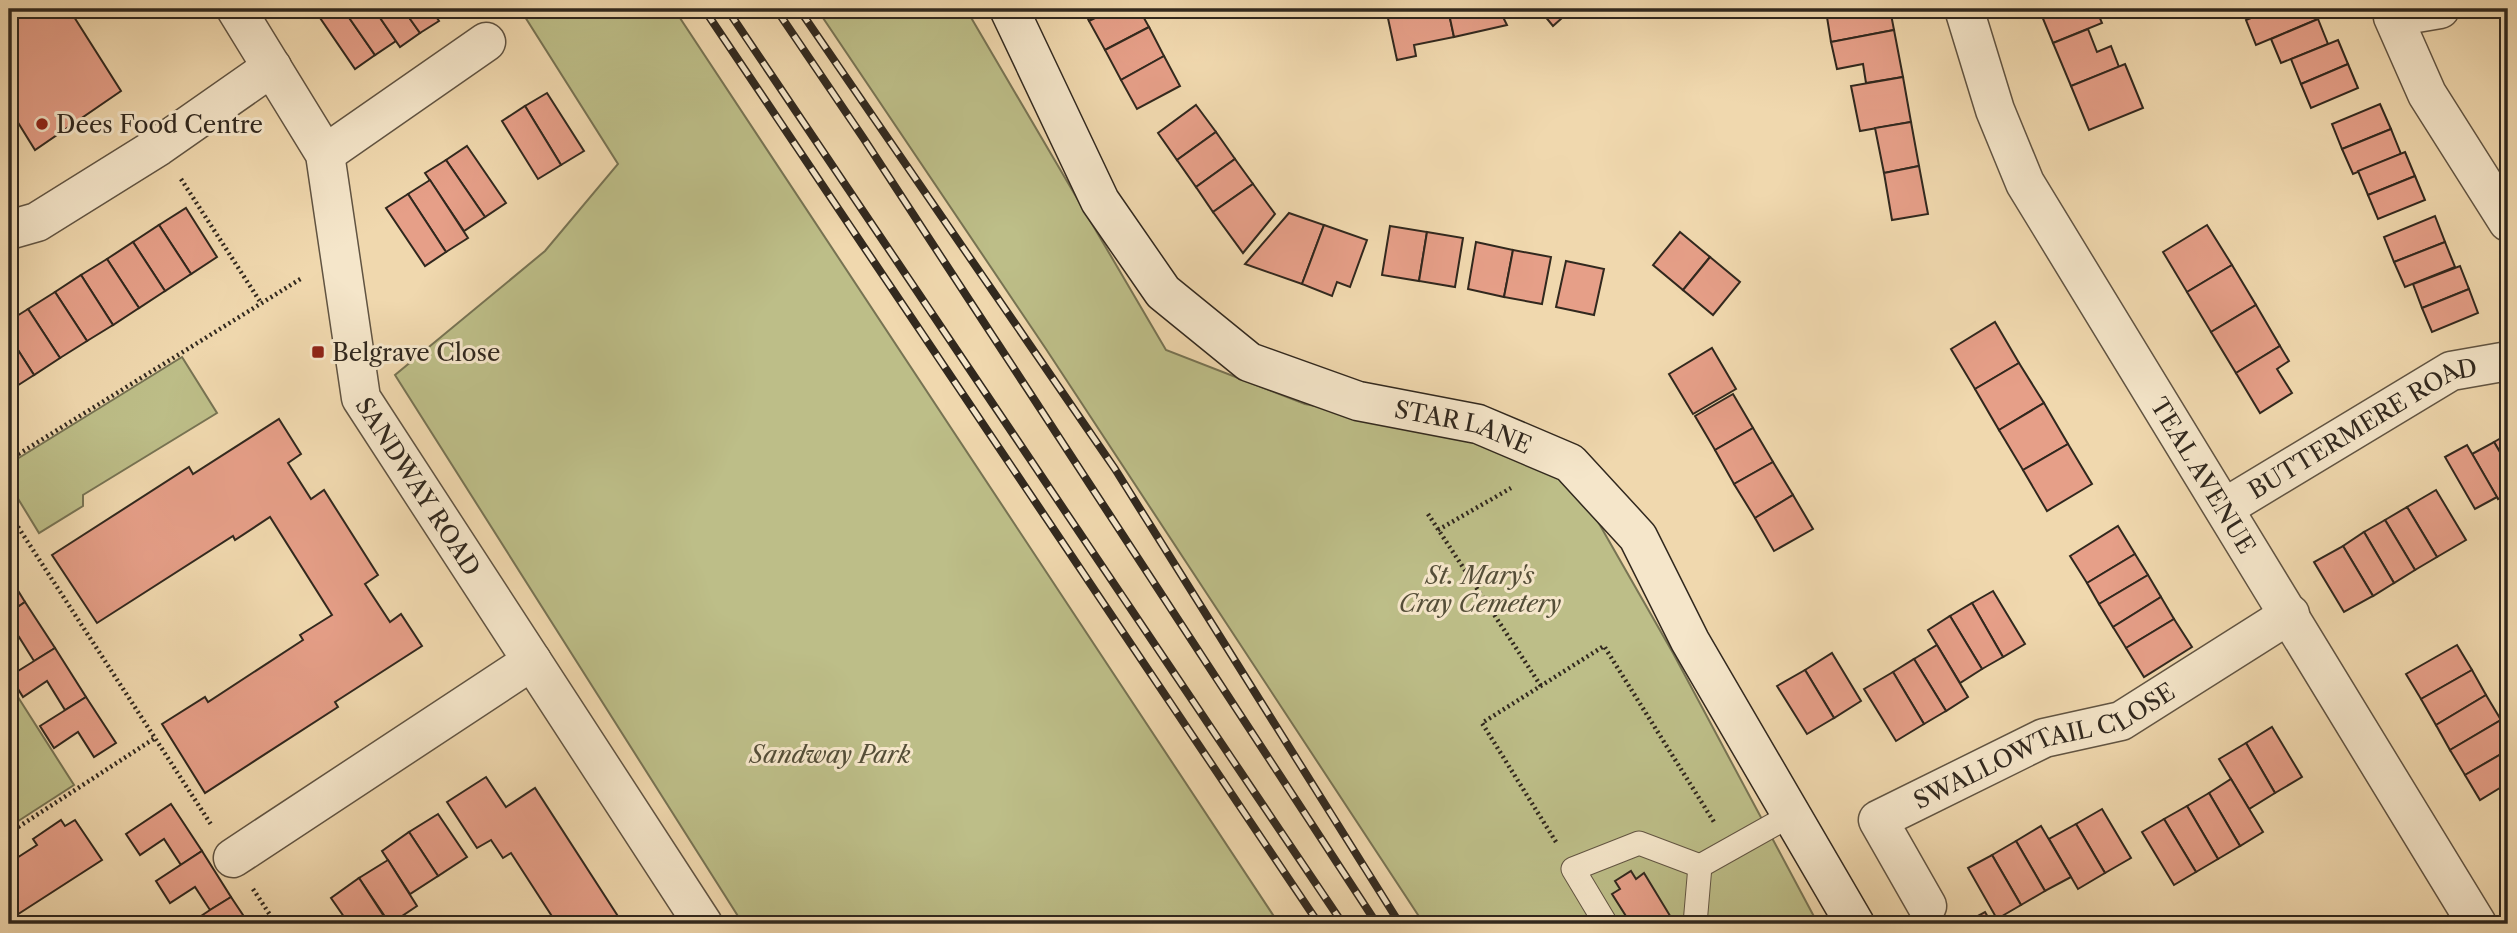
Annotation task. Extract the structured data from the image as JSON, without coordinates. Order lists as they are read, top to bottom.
{
  "streets": {
    "street": [
      "STAR LANE",
      "BUTTERMERE ROAD",
      "TEAL AVENUE",
      "SANDWAY ROAD",
      "SWALLOWTAIL CLOSE"
    ]
  },
  "crossings": [
    ["BUTTERMERE ROAD", "TEAL AVENUE"],
    ["TEAL AVENUE", "SWALLOWTAIL CLOSE"]
  ],
  "parks": ["St. Mary's Cray Cemetery", "Sandway Park"],
  "places": {
    "other": ["Dees Food Centre"],
    "transit": ["Belgrave Close"]
  }
}
